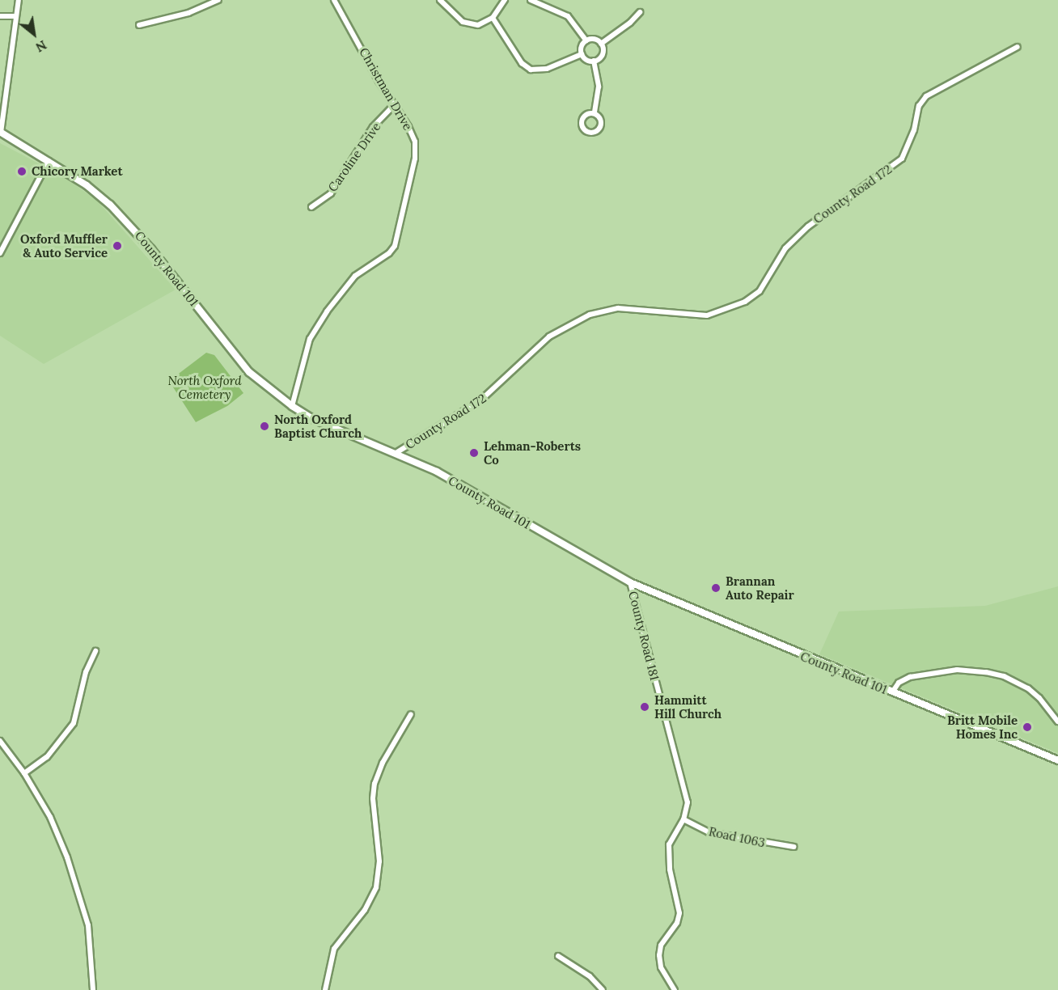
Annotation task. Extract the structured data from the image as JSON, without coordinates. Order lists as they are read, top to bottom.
{
  "streets": {
    "street": [
      "Christman Drive",
      "Caroline Drive",
      "County Road 172",
      "County Road 101",
      "County Road 181",
      "Road 1063"
    ]
  },
  "crossings": [
    ["Christman Drive", "Caroline Drive"],
    ["Christman Drive", "County Road 101"],
    ["County Road 172", "County Road 101"],
    ["County Road 101", "County Road 181"],
    ["County Road 181", "Road 1063"]
  ],
  "parks": ["North Oxford Cemetery"],
  "places": [
    "Chicory Market",
    "Oxford Muffler & Auto Service",
    "North Oxford Baptist Church",
    "Lehman-Roberts Co",
    "Brannan Auto Repair",
    "Hammitt Hill Church",
    "Britt Mobile Homes Inc"
  ],
  "north": "bottom right"
}
